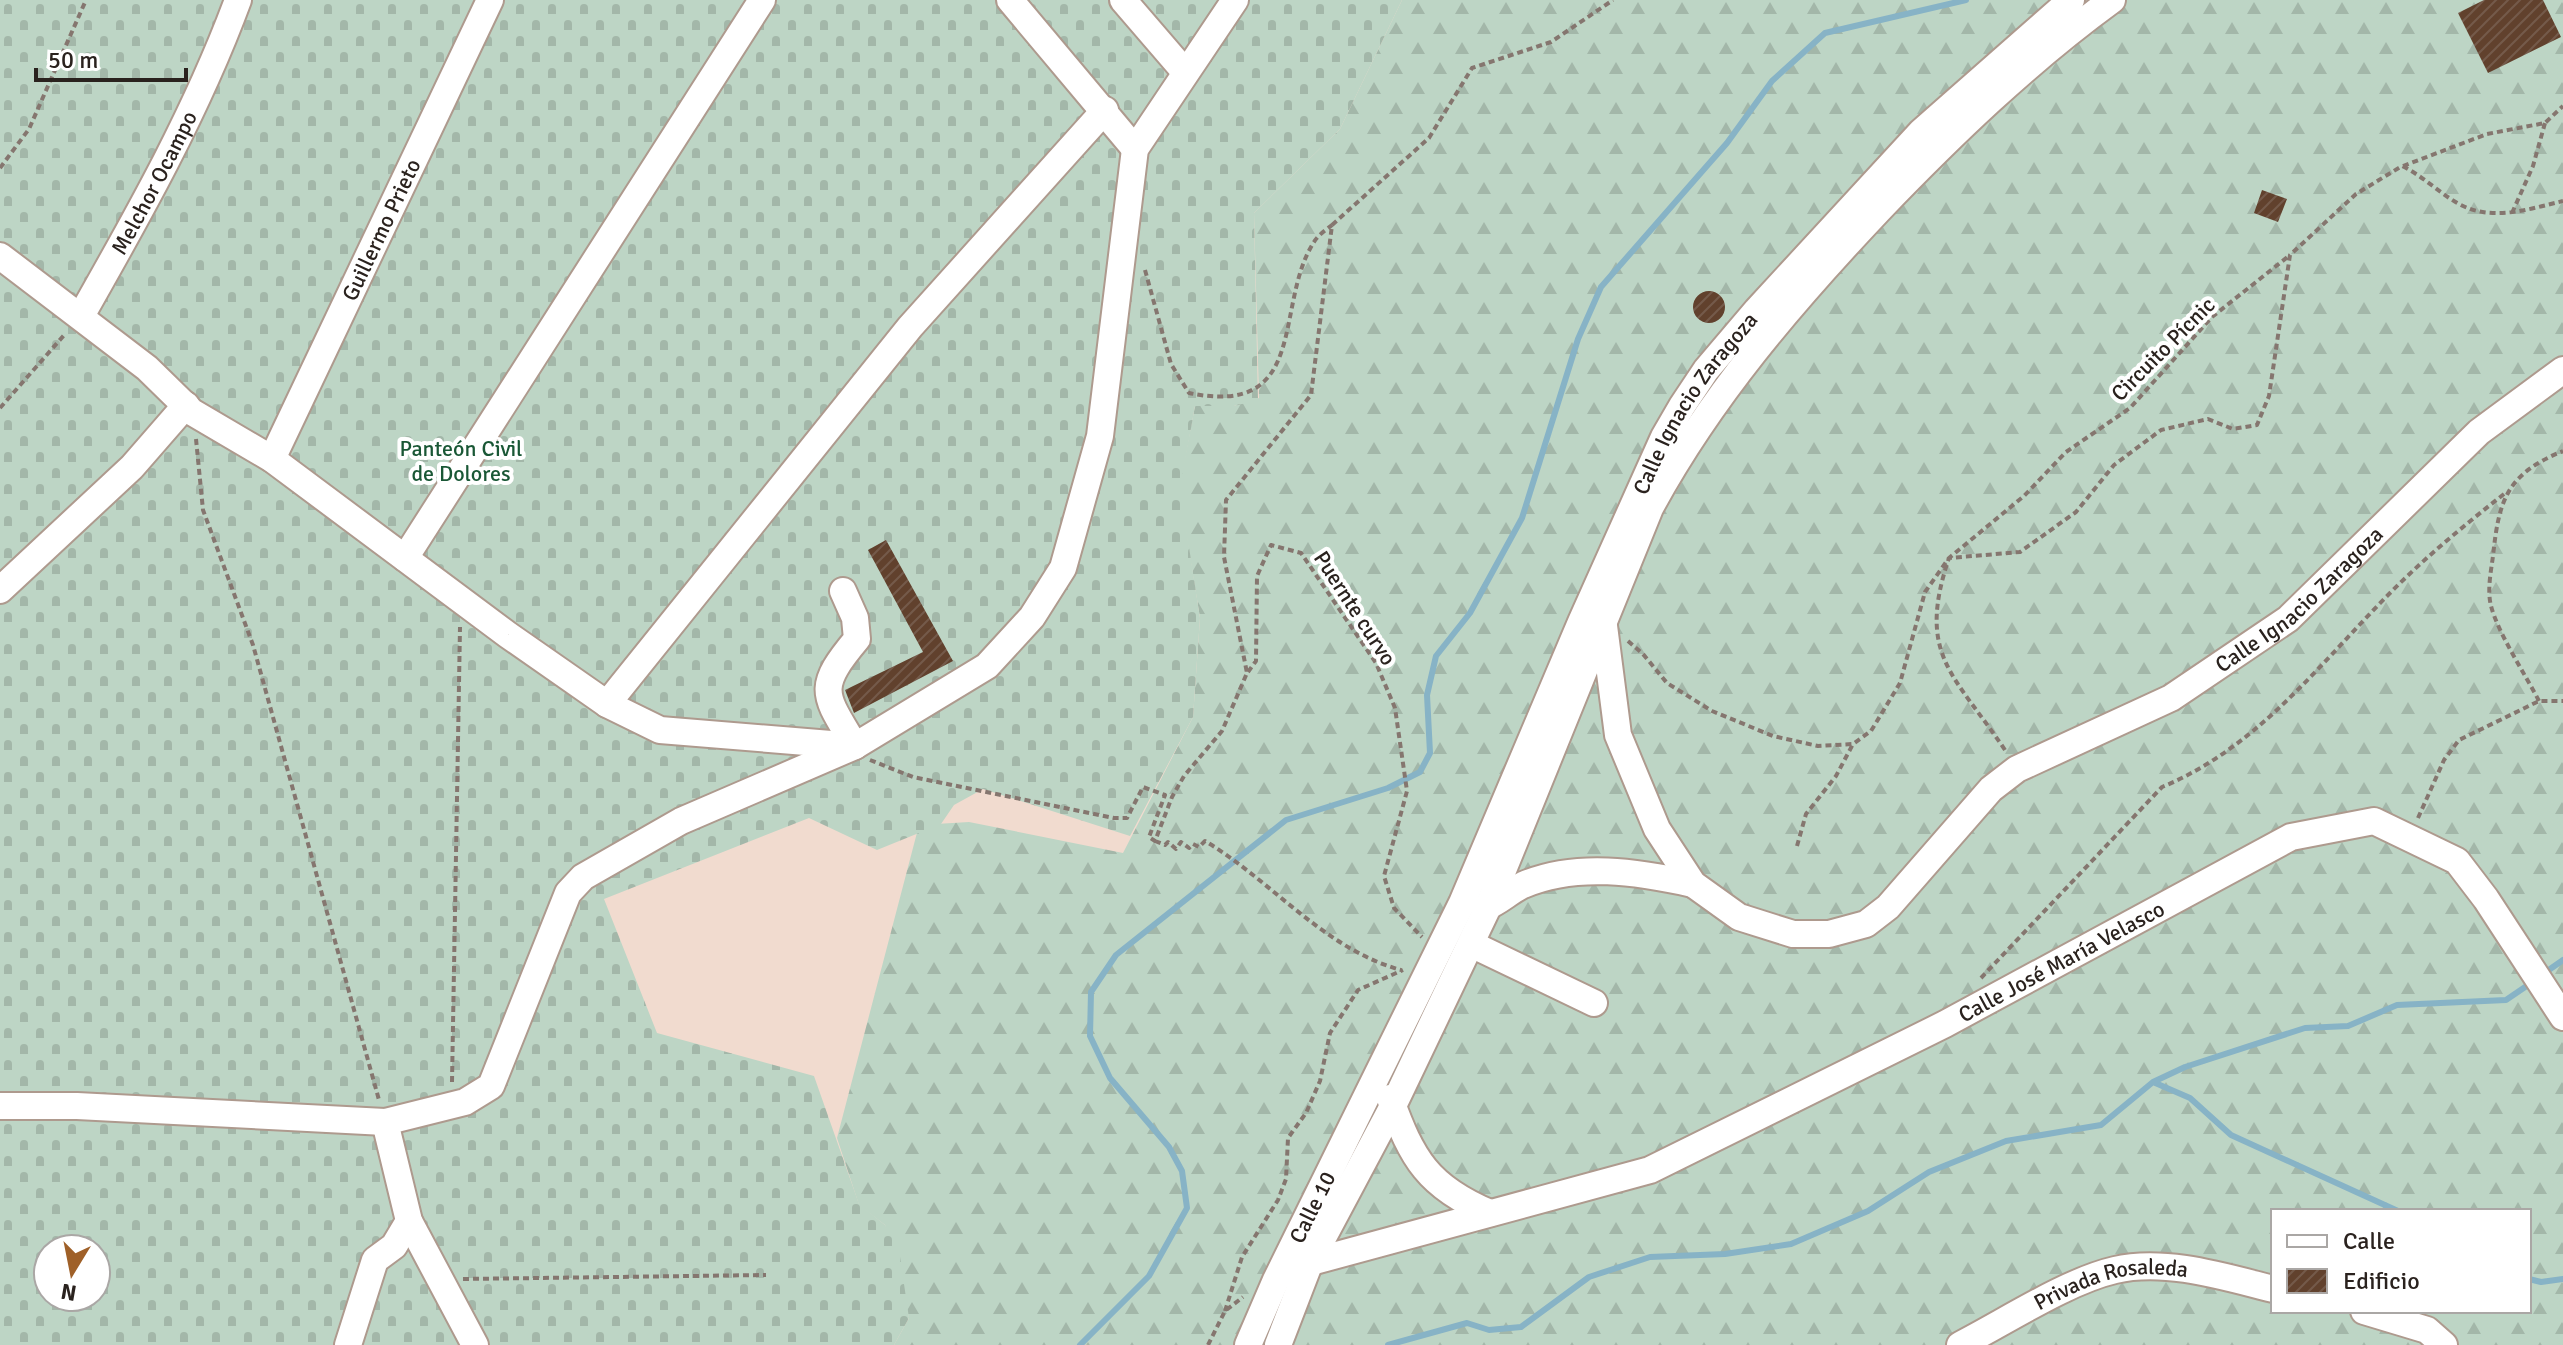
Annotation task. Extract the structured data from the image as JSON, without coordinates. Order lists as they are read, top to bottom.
{
  "streets": {
    "street": [
      "Melchor Ocampo",
      "Guillermo Prieto",
      "Calle Ignacio Zaragoza",
      "Calle José María Velasco",
      "Calle 10",
      "Privada Rosaleda"
    ],
    "path": ["Circuito Pícnic", "Puernte curvo"]
  },
  "crossings": [
    ["Calle Ignacio Zaragoza", "Puernte curvo"],
    ["Calle Ignacio Zaragoza", "Calle 10"],
    ["Calle José María Velasco", "Calle 10"]
  ],
  "parks": ["Panteón Civil de Dolores"],
  "legend": ["Calle", "Edificio"],
  "scale_bar": "50 m",
  "north": "bottom"
}
